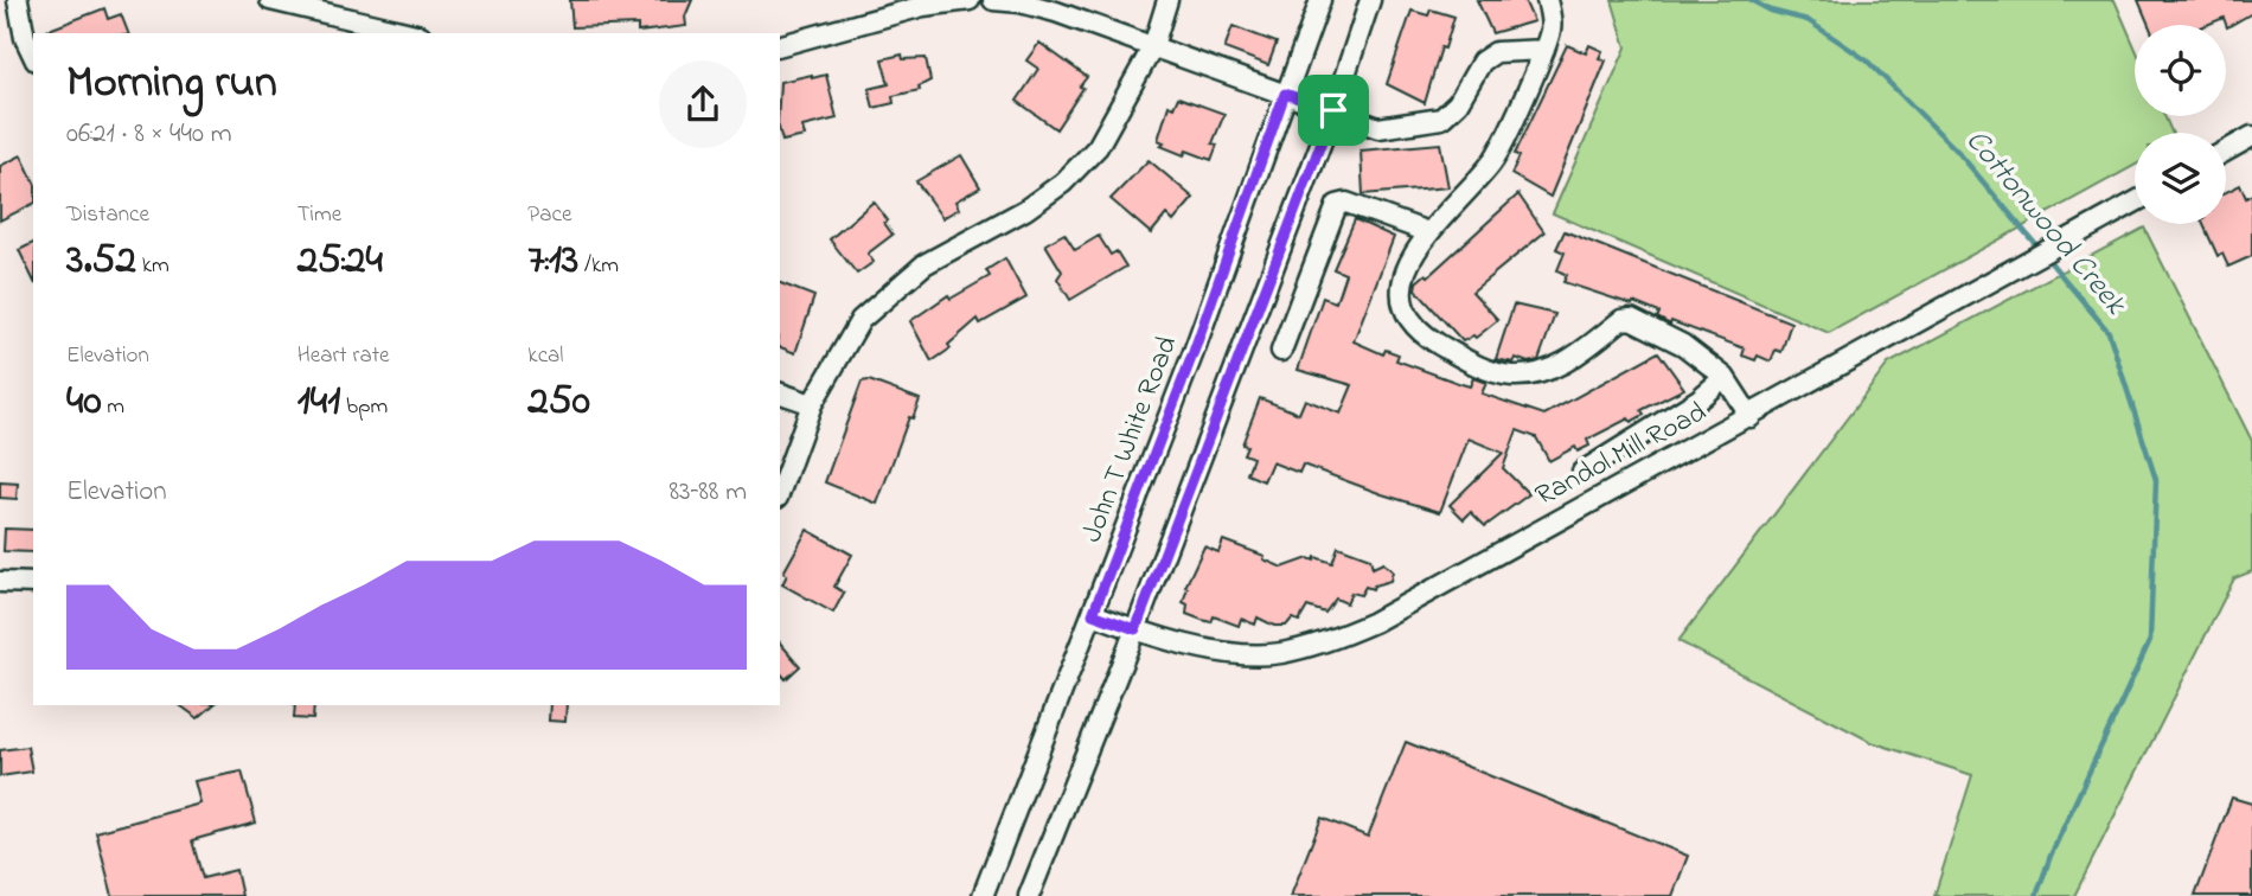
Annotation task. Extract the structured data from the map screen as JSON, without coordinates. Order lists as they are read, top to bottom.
{
  "streets": {
    "street": ["John T White Road", "Randol Mill Road"]
  },
  "crossings": [
    ["John T White Road", "Randol Mill Road"]
  ],
  "water": ["Cottonwood Creek"],
  "page": {
    "heading": ["Morning run", "06:21 · 8 × 440 m"],
    "stats": [
      ["Distance", "3.52 km"],
      ["Time", "25:24"],
      ["Pace", "7:13 /km"],
      ["Elevation", "40 m"],
      ["Heart rate", "141 bpm"],
      ["kcal", "250"]
    ],
    "chart": ["Elevation", "83–88 m"]
  }
}
